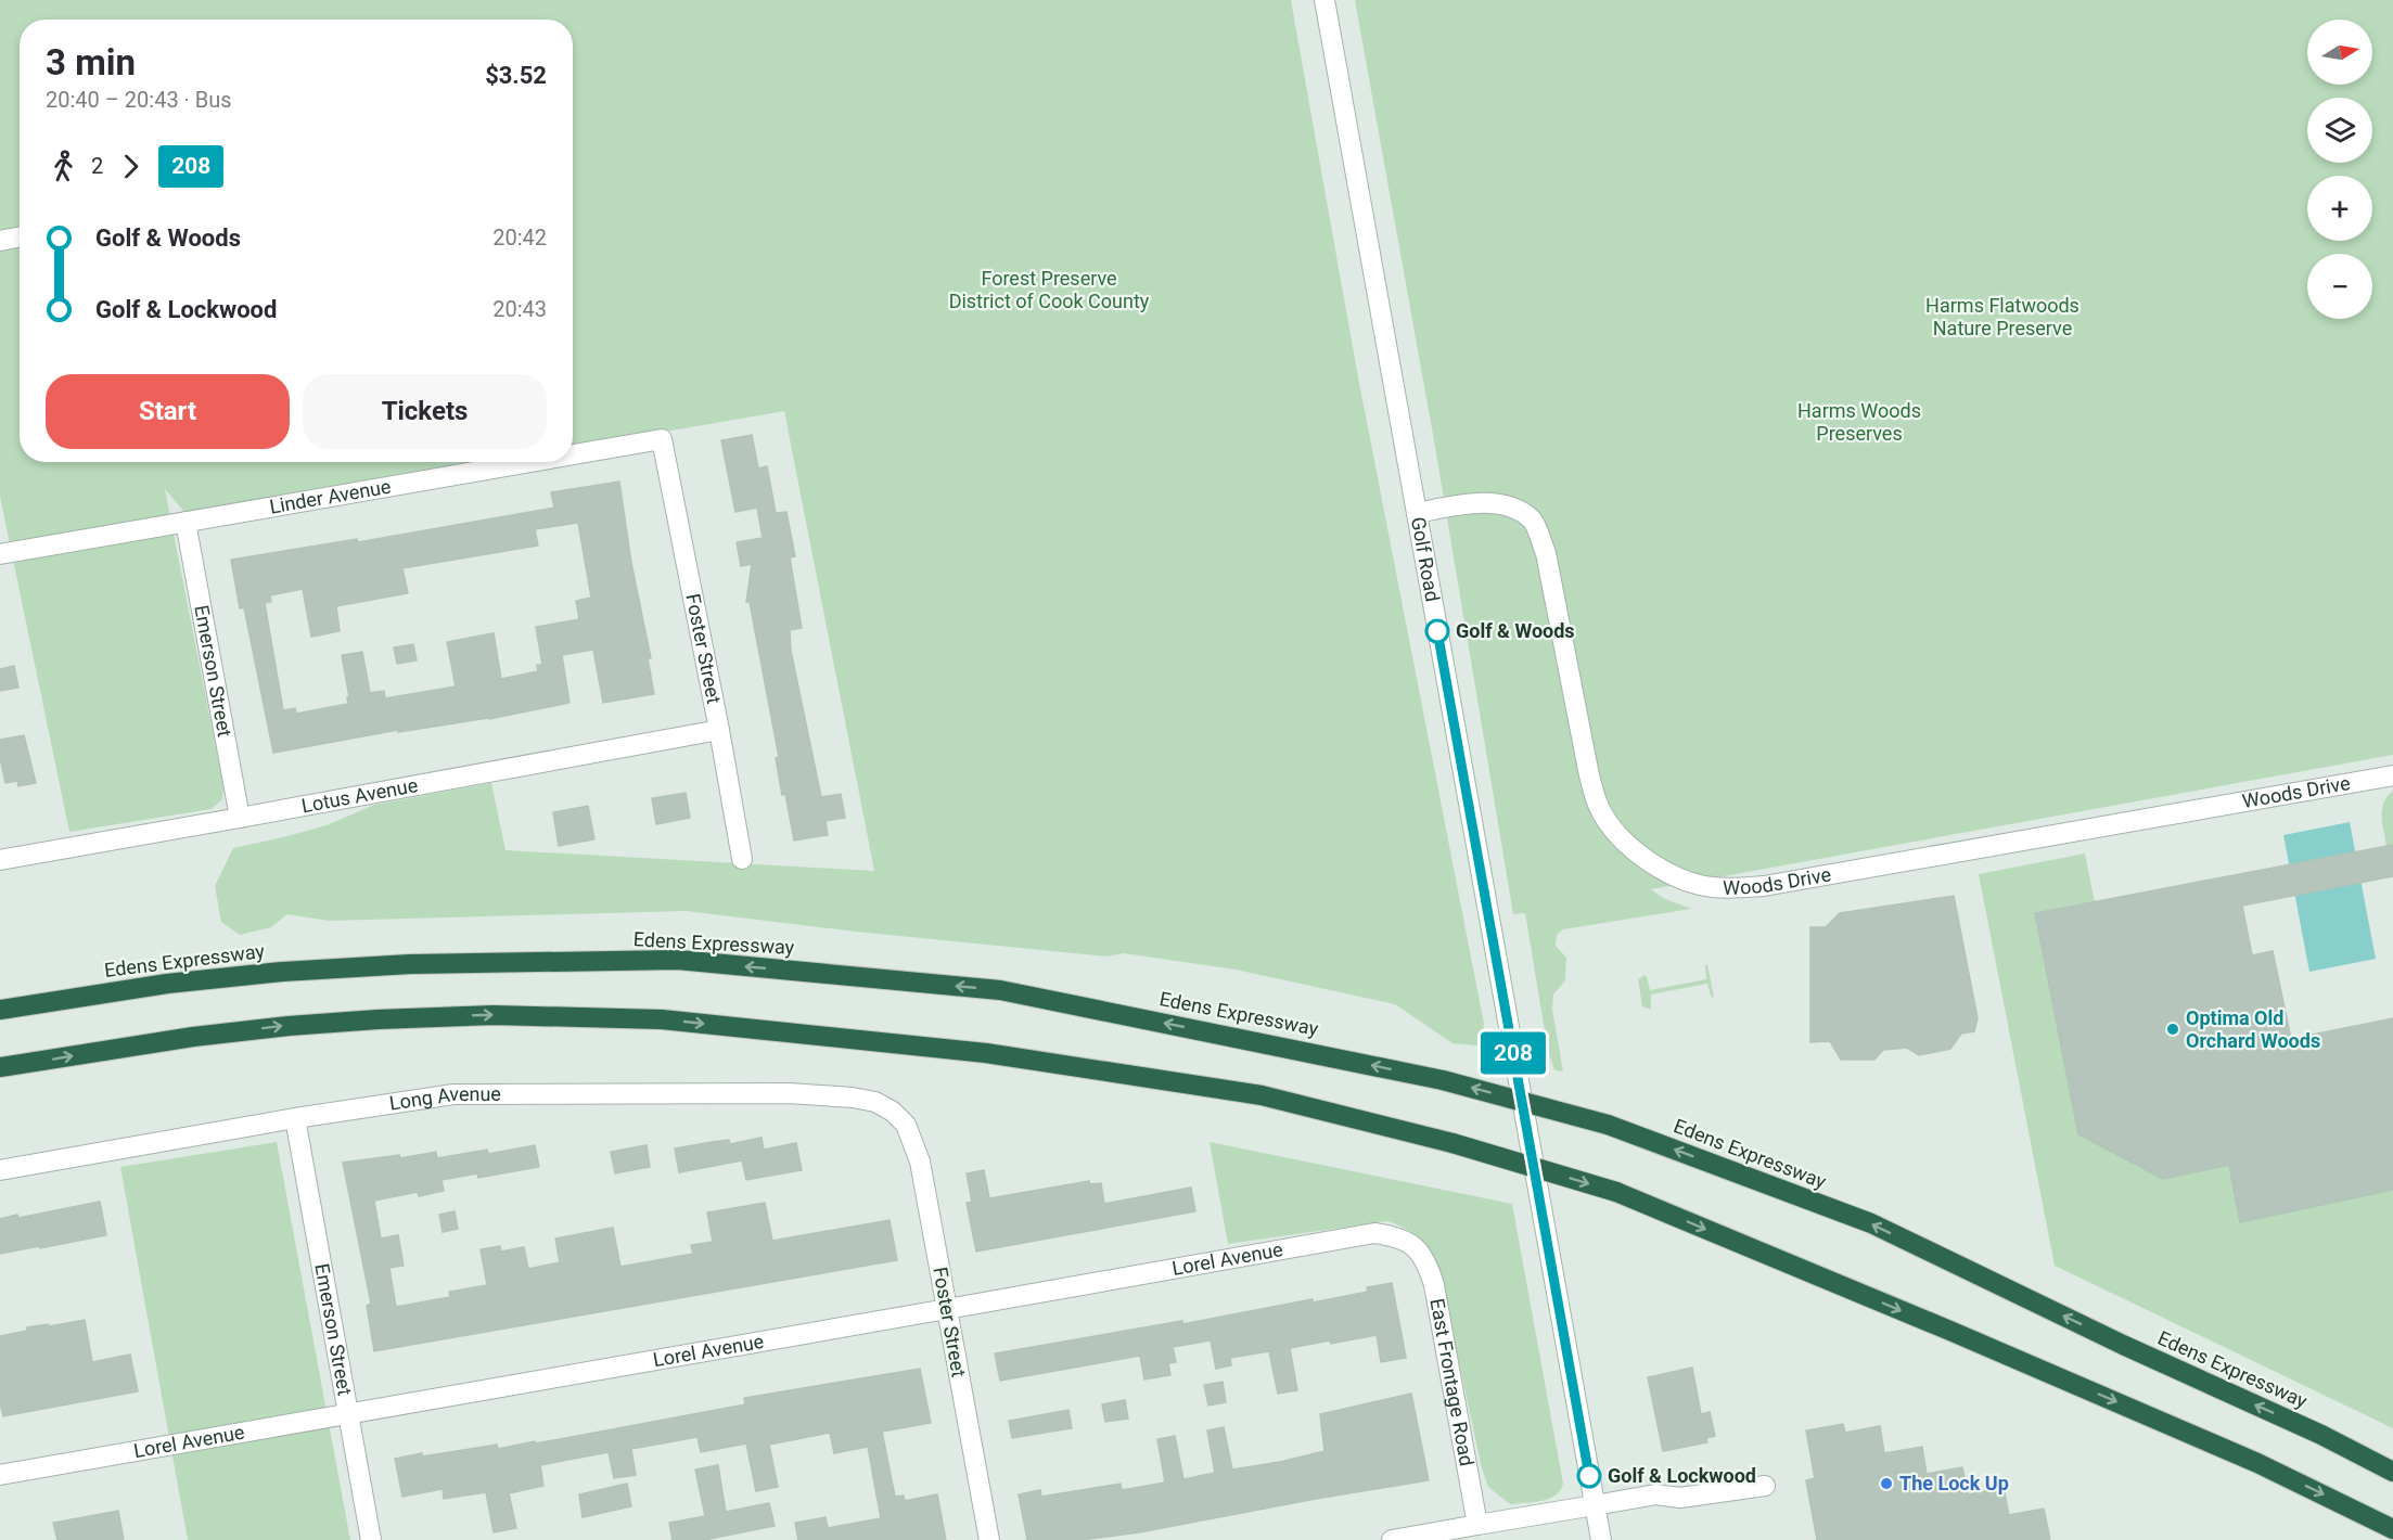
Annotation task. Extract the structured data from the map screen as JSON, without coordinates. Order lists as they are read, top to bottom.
{
  "streets": {
    "highway": ["Edens Expressway"],
    "street": [
      "Linder Avenue",
      "Golf Road",
      "Foster Street",
      "Emerson Street",
      "Woods Drive",
      "Lotus Avenue",
      "Long Avenue",
      "Lorel Avenue",
      "East Frontage Road"
    ]
  },
  "crossings": [
    ["Linder Avenue", "Foster Street"],
    ["Linder Avenue", "Emerson Street"],
    ["Golf Road", "Woods Drive"],
    ["Foster Street", "Lotus Avenue"],
    ["Foster Street", "Long Avenue"],
    ["Foster Street", "Lorel Avenue"],
    ["Emerson Street", "Lotus Avenue"],
    ["Emerson Street", "Long Avenue"],
    ["Emerson Street", "Lorel Avenue"],
    ["Lorel Avenue", "East Frontage Road"]
  ],
  "parks": ["Forest Preserve District of Cook County", "Harms Flatwoods Nature Preserve", "Harms Woods Preserves"],
  "places": [
    "Golf & Woods",
    "Optima Old Orchard Woods",
    "Golf & Lockwood",
    "The Lock Up"
  ],
  "lines": ["bus line 208"],
  "north": "right",
  "page": {
    "on_map": "208",
    "map_buttons": ["+", "−"],
    "heading": ["3 min", "20:40 – 20:43 · Bus", "$3.52"],
    "legs": ["2", "208"],
    "list": [
      {
        "name": "Golf & Woods",
        "value": "20:42"
      },
      {
        "name": "Golf & Lockwood",
        "value": "20:43"
      }
    ],
    "buttons": ["Start", "Tickets"]
  }
}
